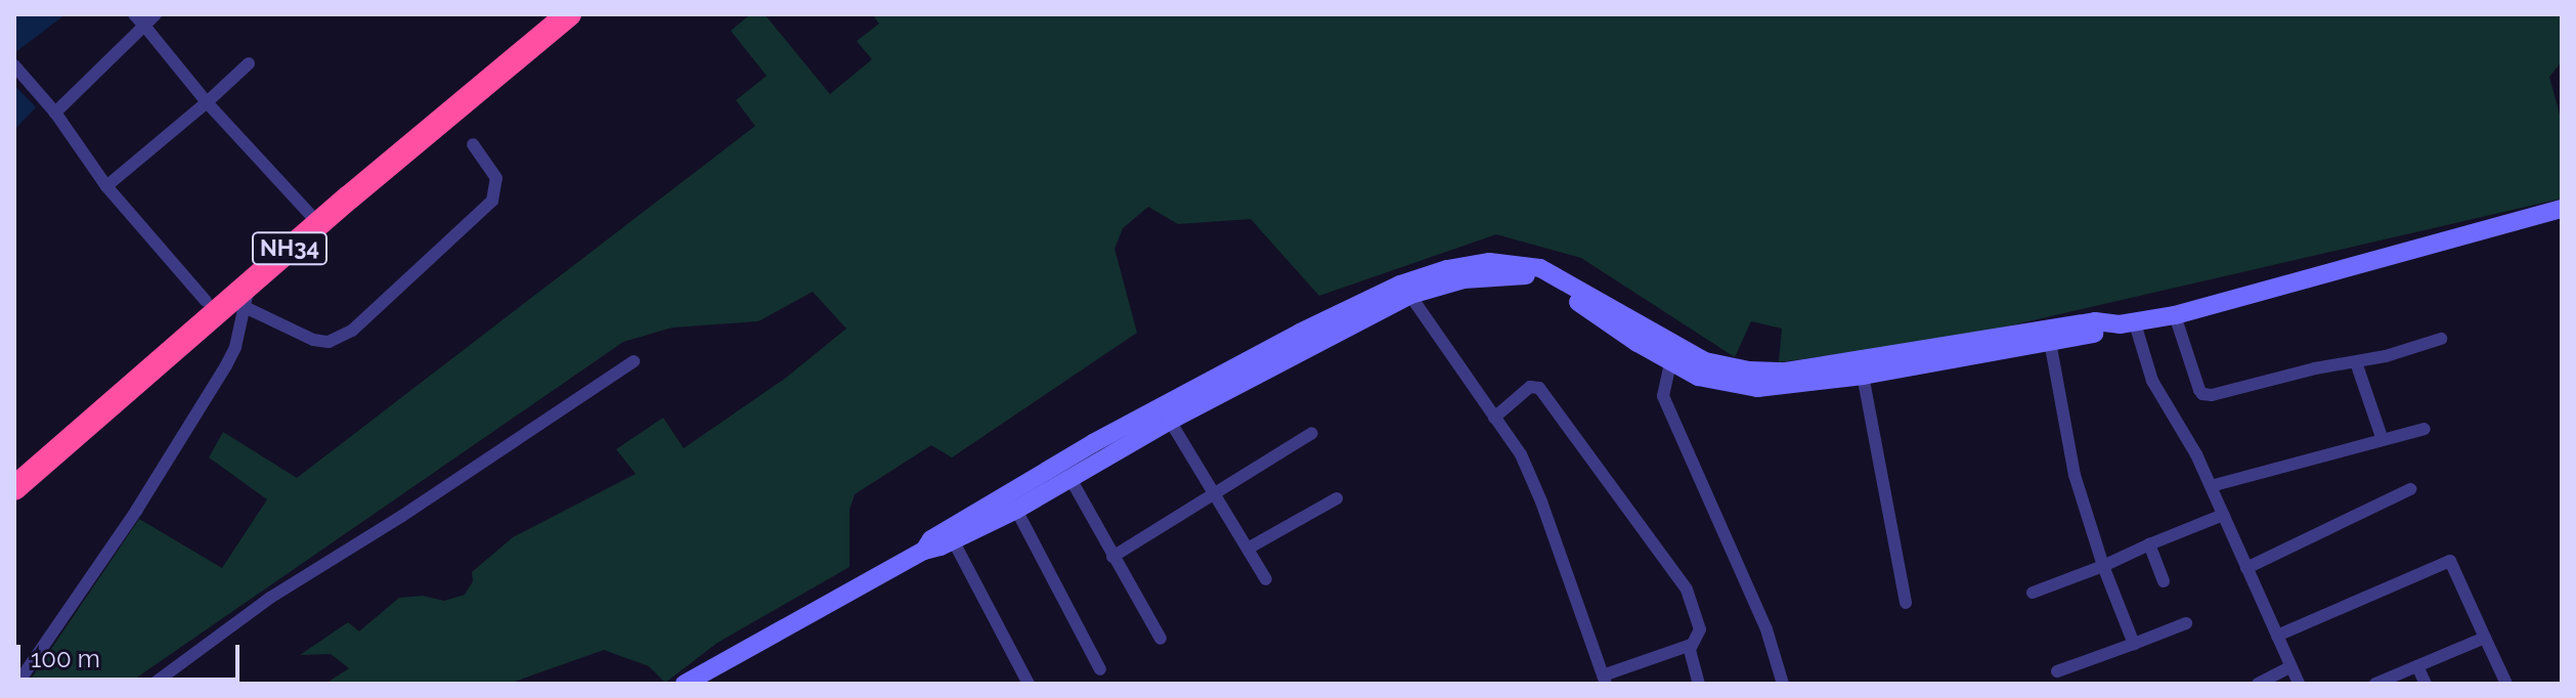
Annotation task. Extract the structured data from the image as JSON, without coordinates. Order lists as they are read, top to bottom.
{
  "streets": {
    "highway": ["NH34"]
  },
  "scale_bar": "100 m"
}
